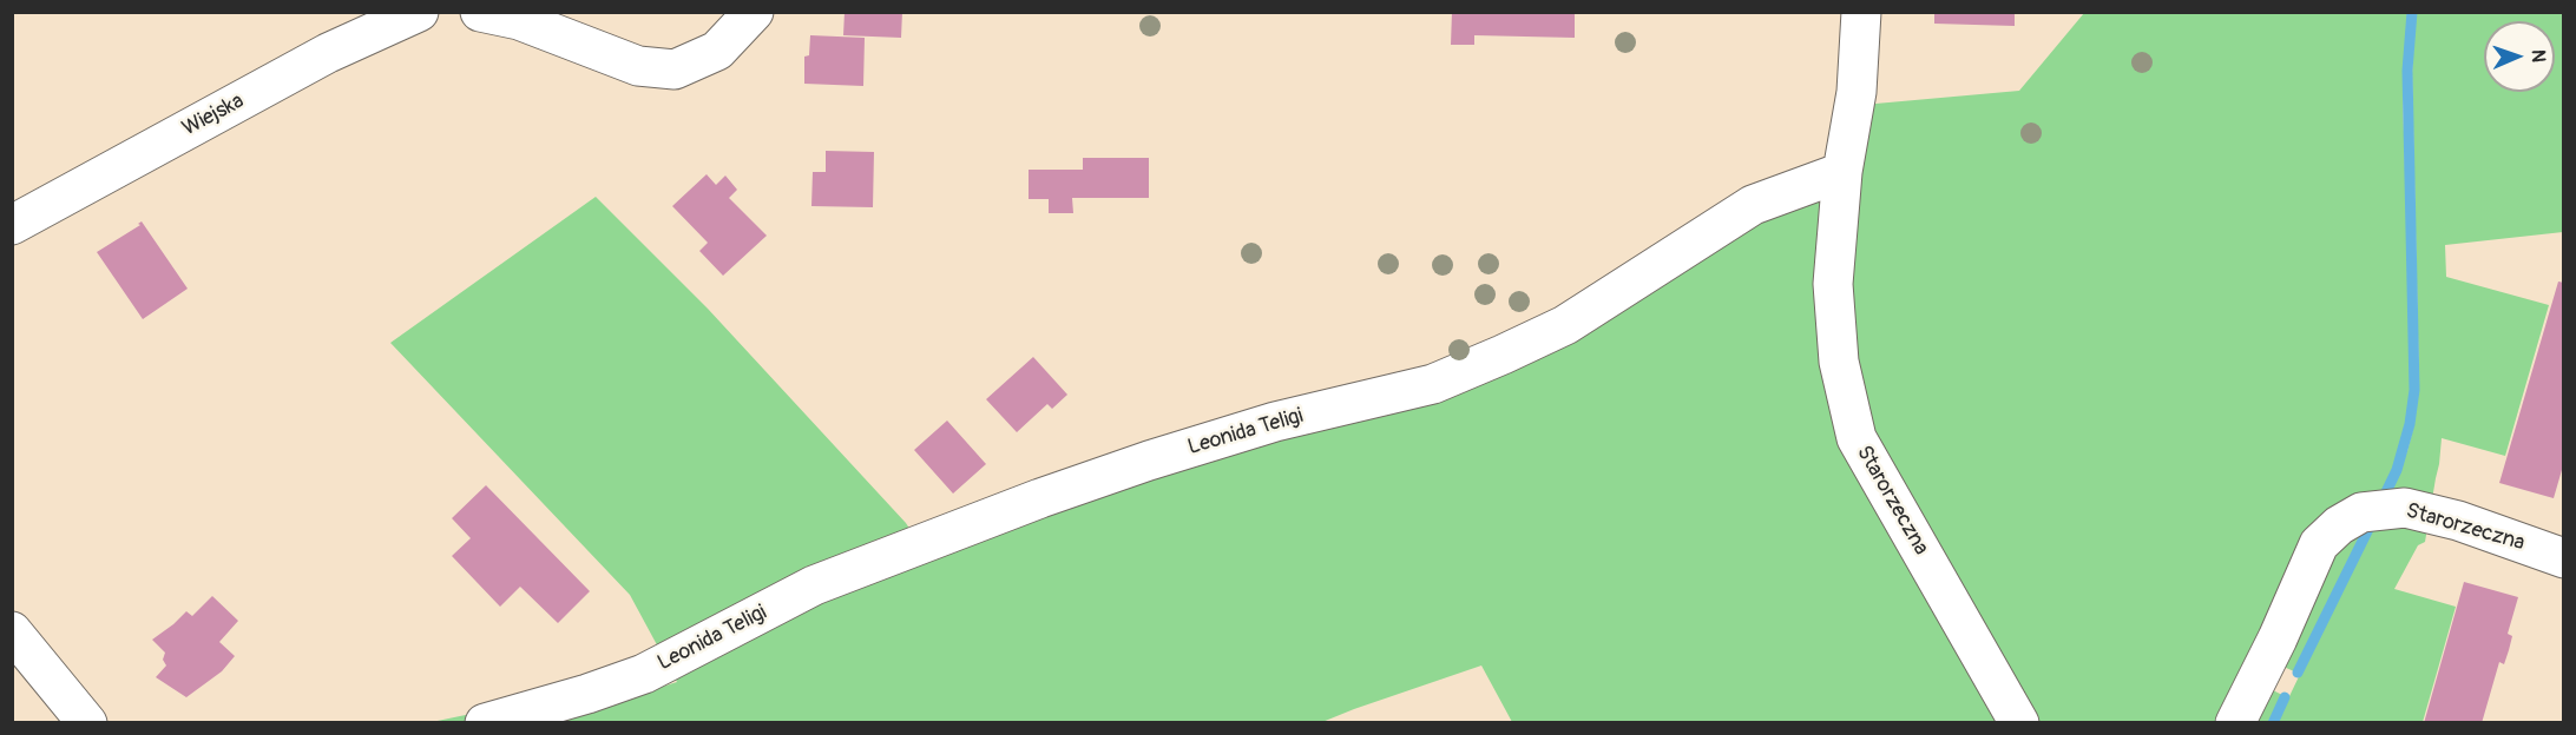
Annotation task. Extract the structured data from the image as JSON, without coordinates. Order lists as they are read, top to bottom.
{
  "streets": {
    "street": ["Wiejska", "Leonida Teligi", "Starorzeczna"]
  },
  "crossings": [
    ["Leonida Teligi", "Starorzeczna"]
  ],
  "north": "right"
}
